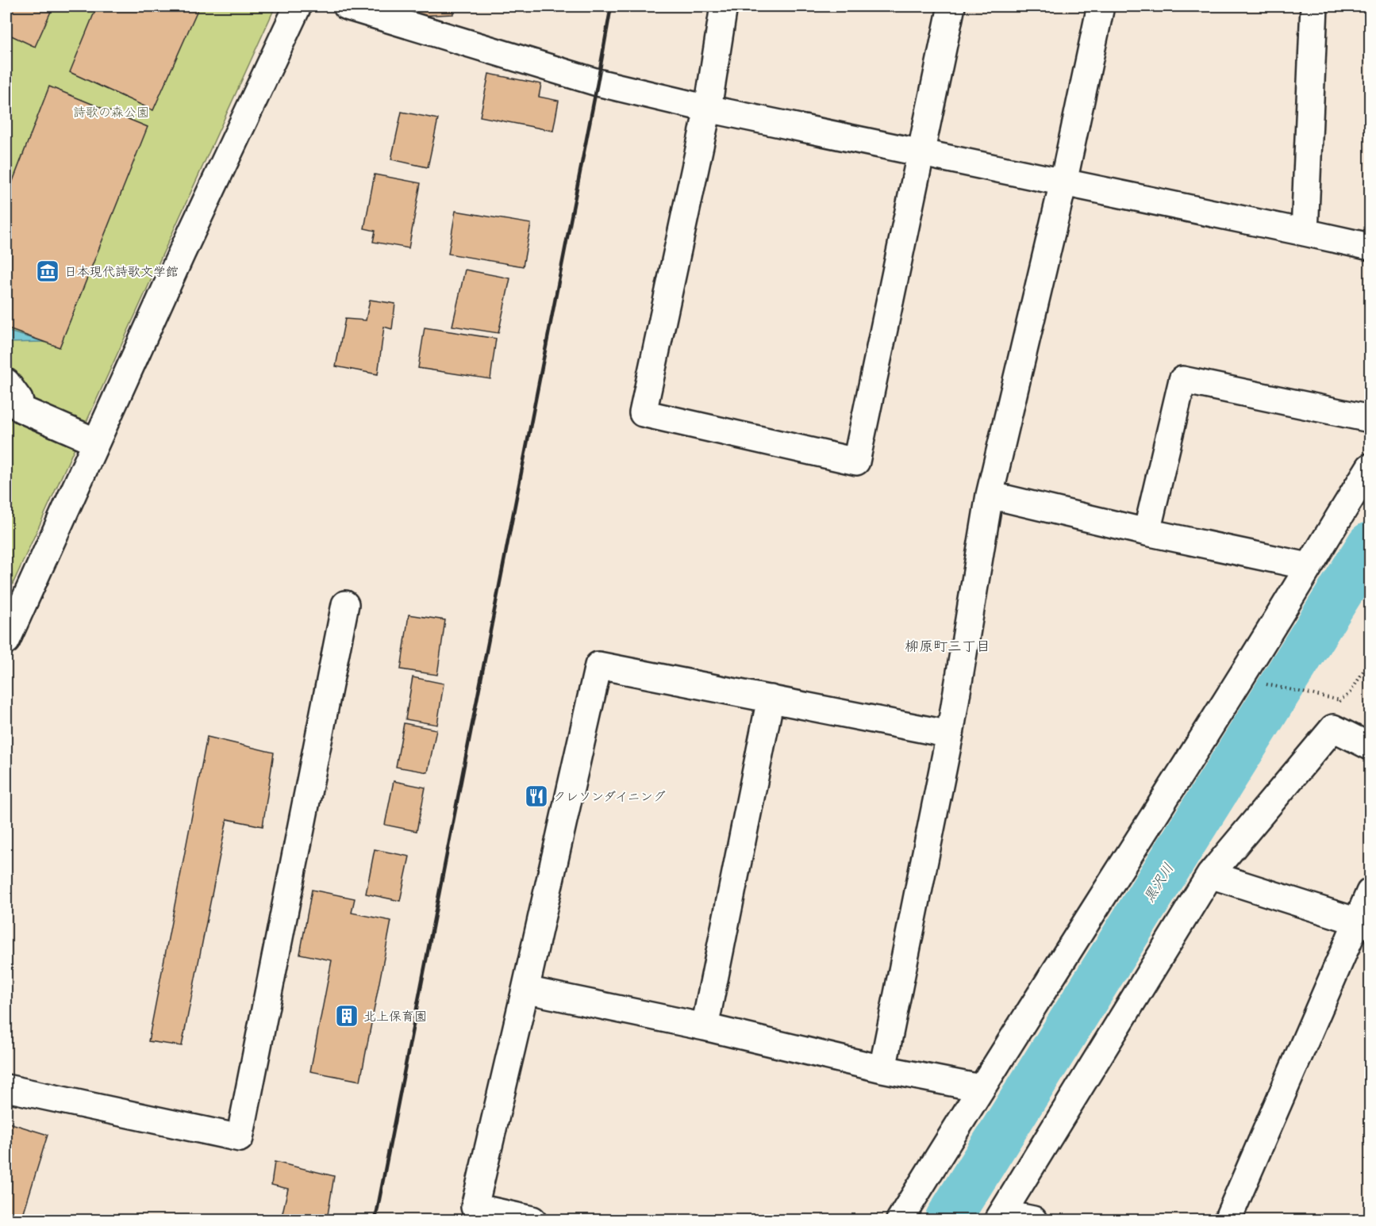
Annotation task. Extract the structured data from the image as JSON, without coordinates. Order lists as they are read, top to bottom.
{
  "districts": ["柳原町三丁目"],
  "water": ["黒沢川"],
  "parks": ["詩歌の森公園"],
  "places": {
    "museum": ["日本現代詩歌文学館"],
    "restaurant": ["クレソンダイニング"],
    "building": ["北上保育園"]
  }
}
